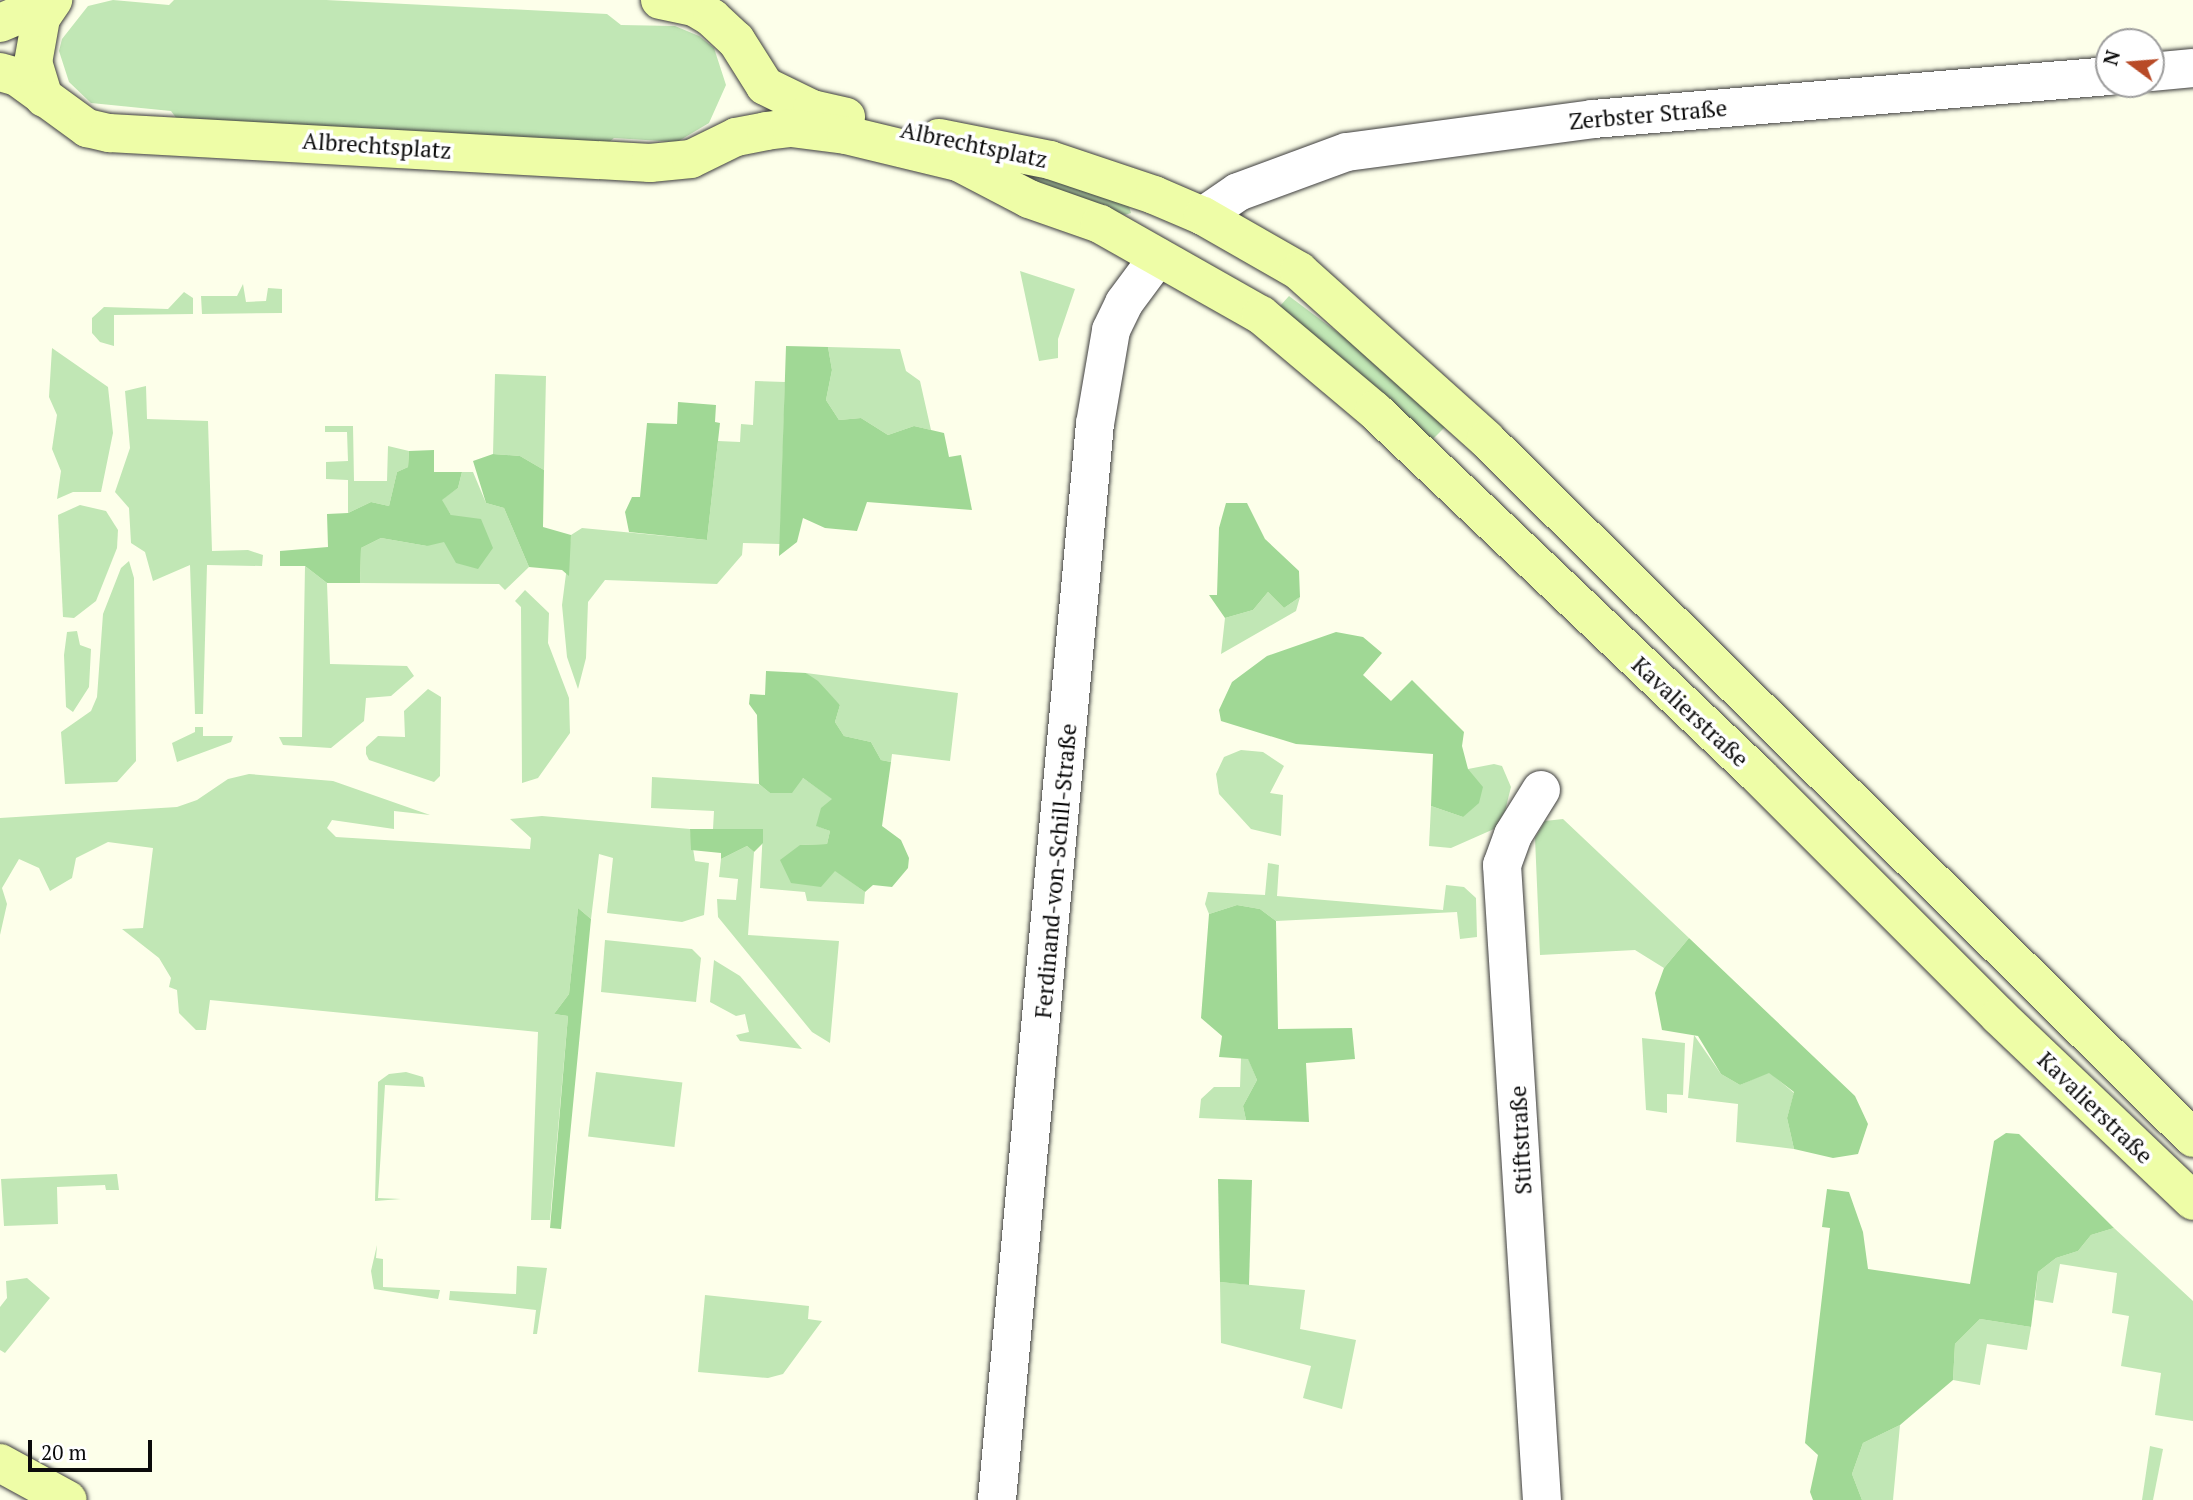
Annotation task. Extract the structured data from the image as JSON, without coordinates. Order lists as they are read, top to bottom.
{
  "streets": {
    "main road": ["Albrechtsplatz", "Kavalierstraße"],
    "street": ["Zerbster Straße", "Ferdinand-von-Schill-Straße", "Stiftstraße"]
  },
  "crossings": [
    ["Zerbster Straße", "Albrechtsplatz"],
    ["Zerbster Straße", "Kavalierstraße"],
    ["Albrechtsplatz", "Kavalierstraße"],
    ["Albrechtsplatz", "Ferdinand-von-Schill-Straße"],
    ["Kavalierstraße", "Ferdinand-von-Schill-Straße"]
  ],
  "scale_bar": "20 m",
  "north": "left"
}
